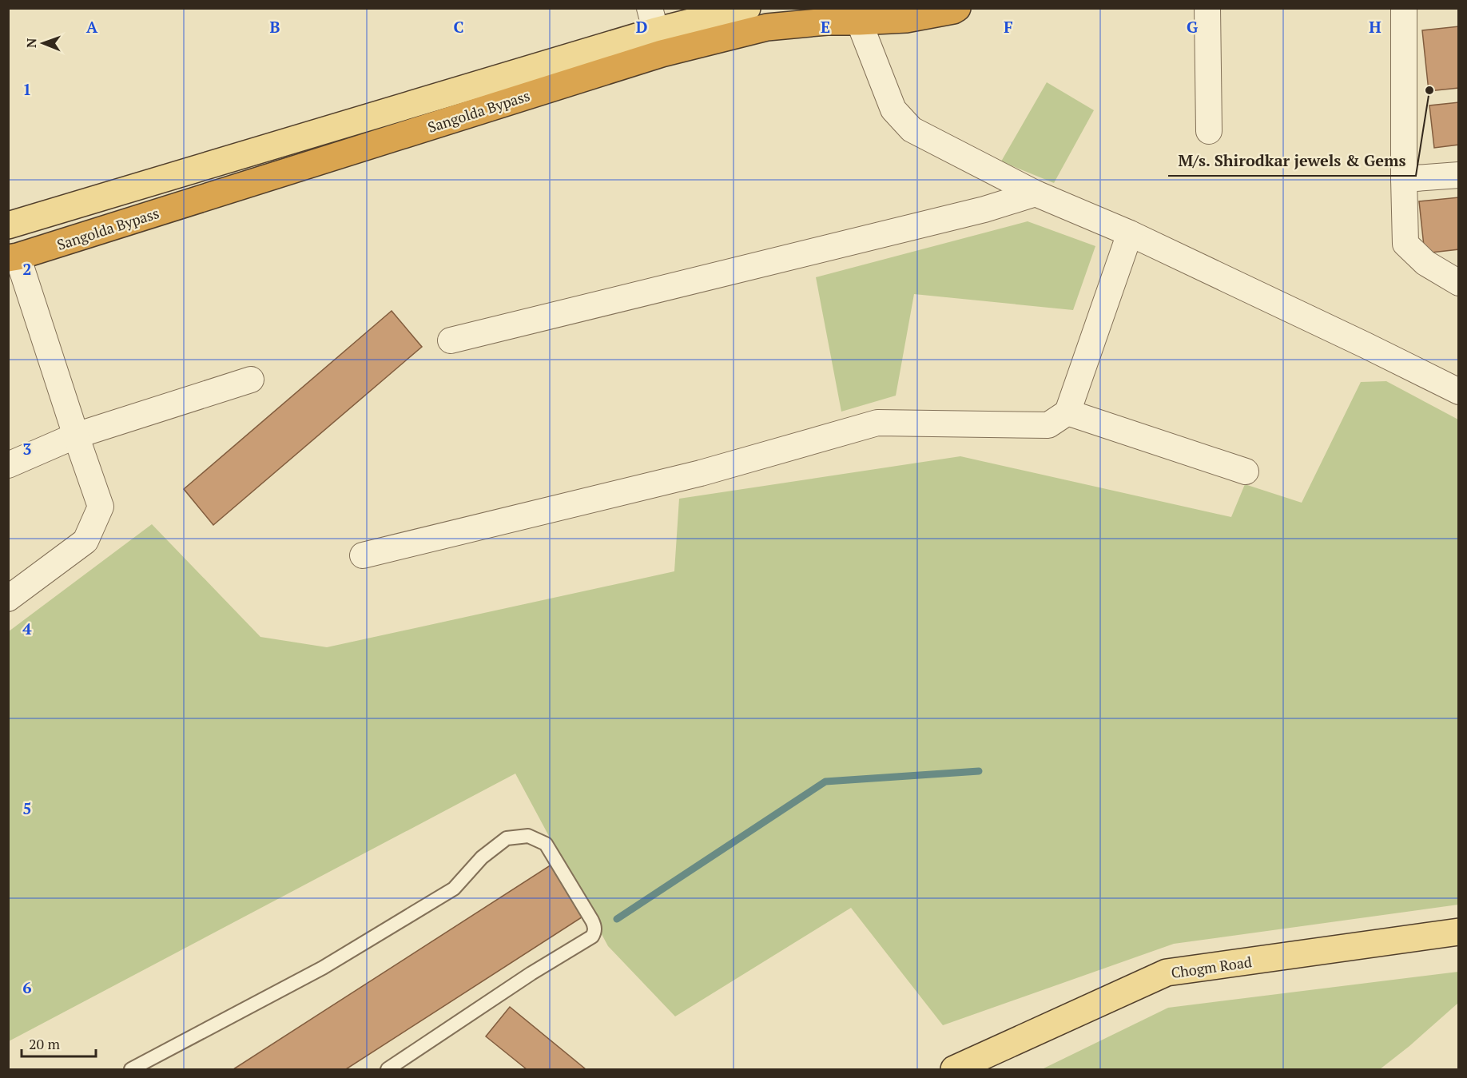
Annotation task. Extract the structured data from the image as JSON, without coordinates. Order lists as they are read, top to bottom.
{
  "streets": {
    "highway": ["Sangolda Bypass"],
    "main road": ["Chogm Road"]
  },
  "places": ["M/s. Shirodkar jewels & Gems"],
  "scale_bar": "20 m",
  "north": "left",
  "grid": {
    "columns": [
      "A",
      "B",
      "C",
      "D",
      "E",
      "F",
      "G",
      "H"
    ],
    "rows": [
      "1",
      "2",
      "3",
      "4",
      "5",
      "6"
    ]
  }
}
